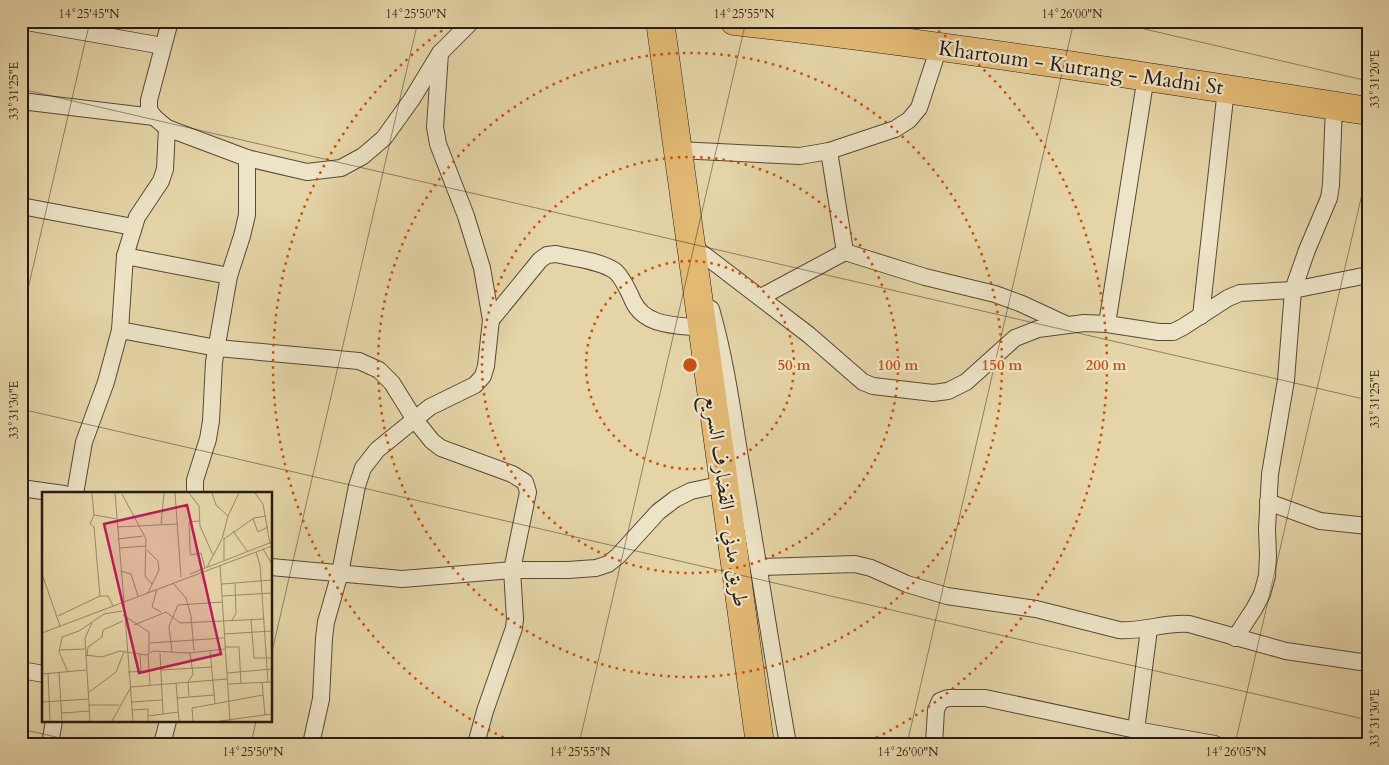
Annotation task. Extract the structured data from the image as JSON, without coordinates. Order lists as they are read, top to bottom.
{
  "streets": {
    "highway": ["Khartoum - Kutrang - Madni St", "طريق مدني - القضارف السريع"]
  },
  "coordinates": [
    "14°25'45\"N",
    "14°25'50\"N",
    "14°25'55\"N",
    "14°26'00\"N",
    "33°31'20\"E",
    "33°31'25\"E",
    "33°31'30\"E",
    "14°26'05\"N"
  ],
  "rings": [
    "50 m",
    "100 m",
    "150 m",
    "200 m"
  ]
}
